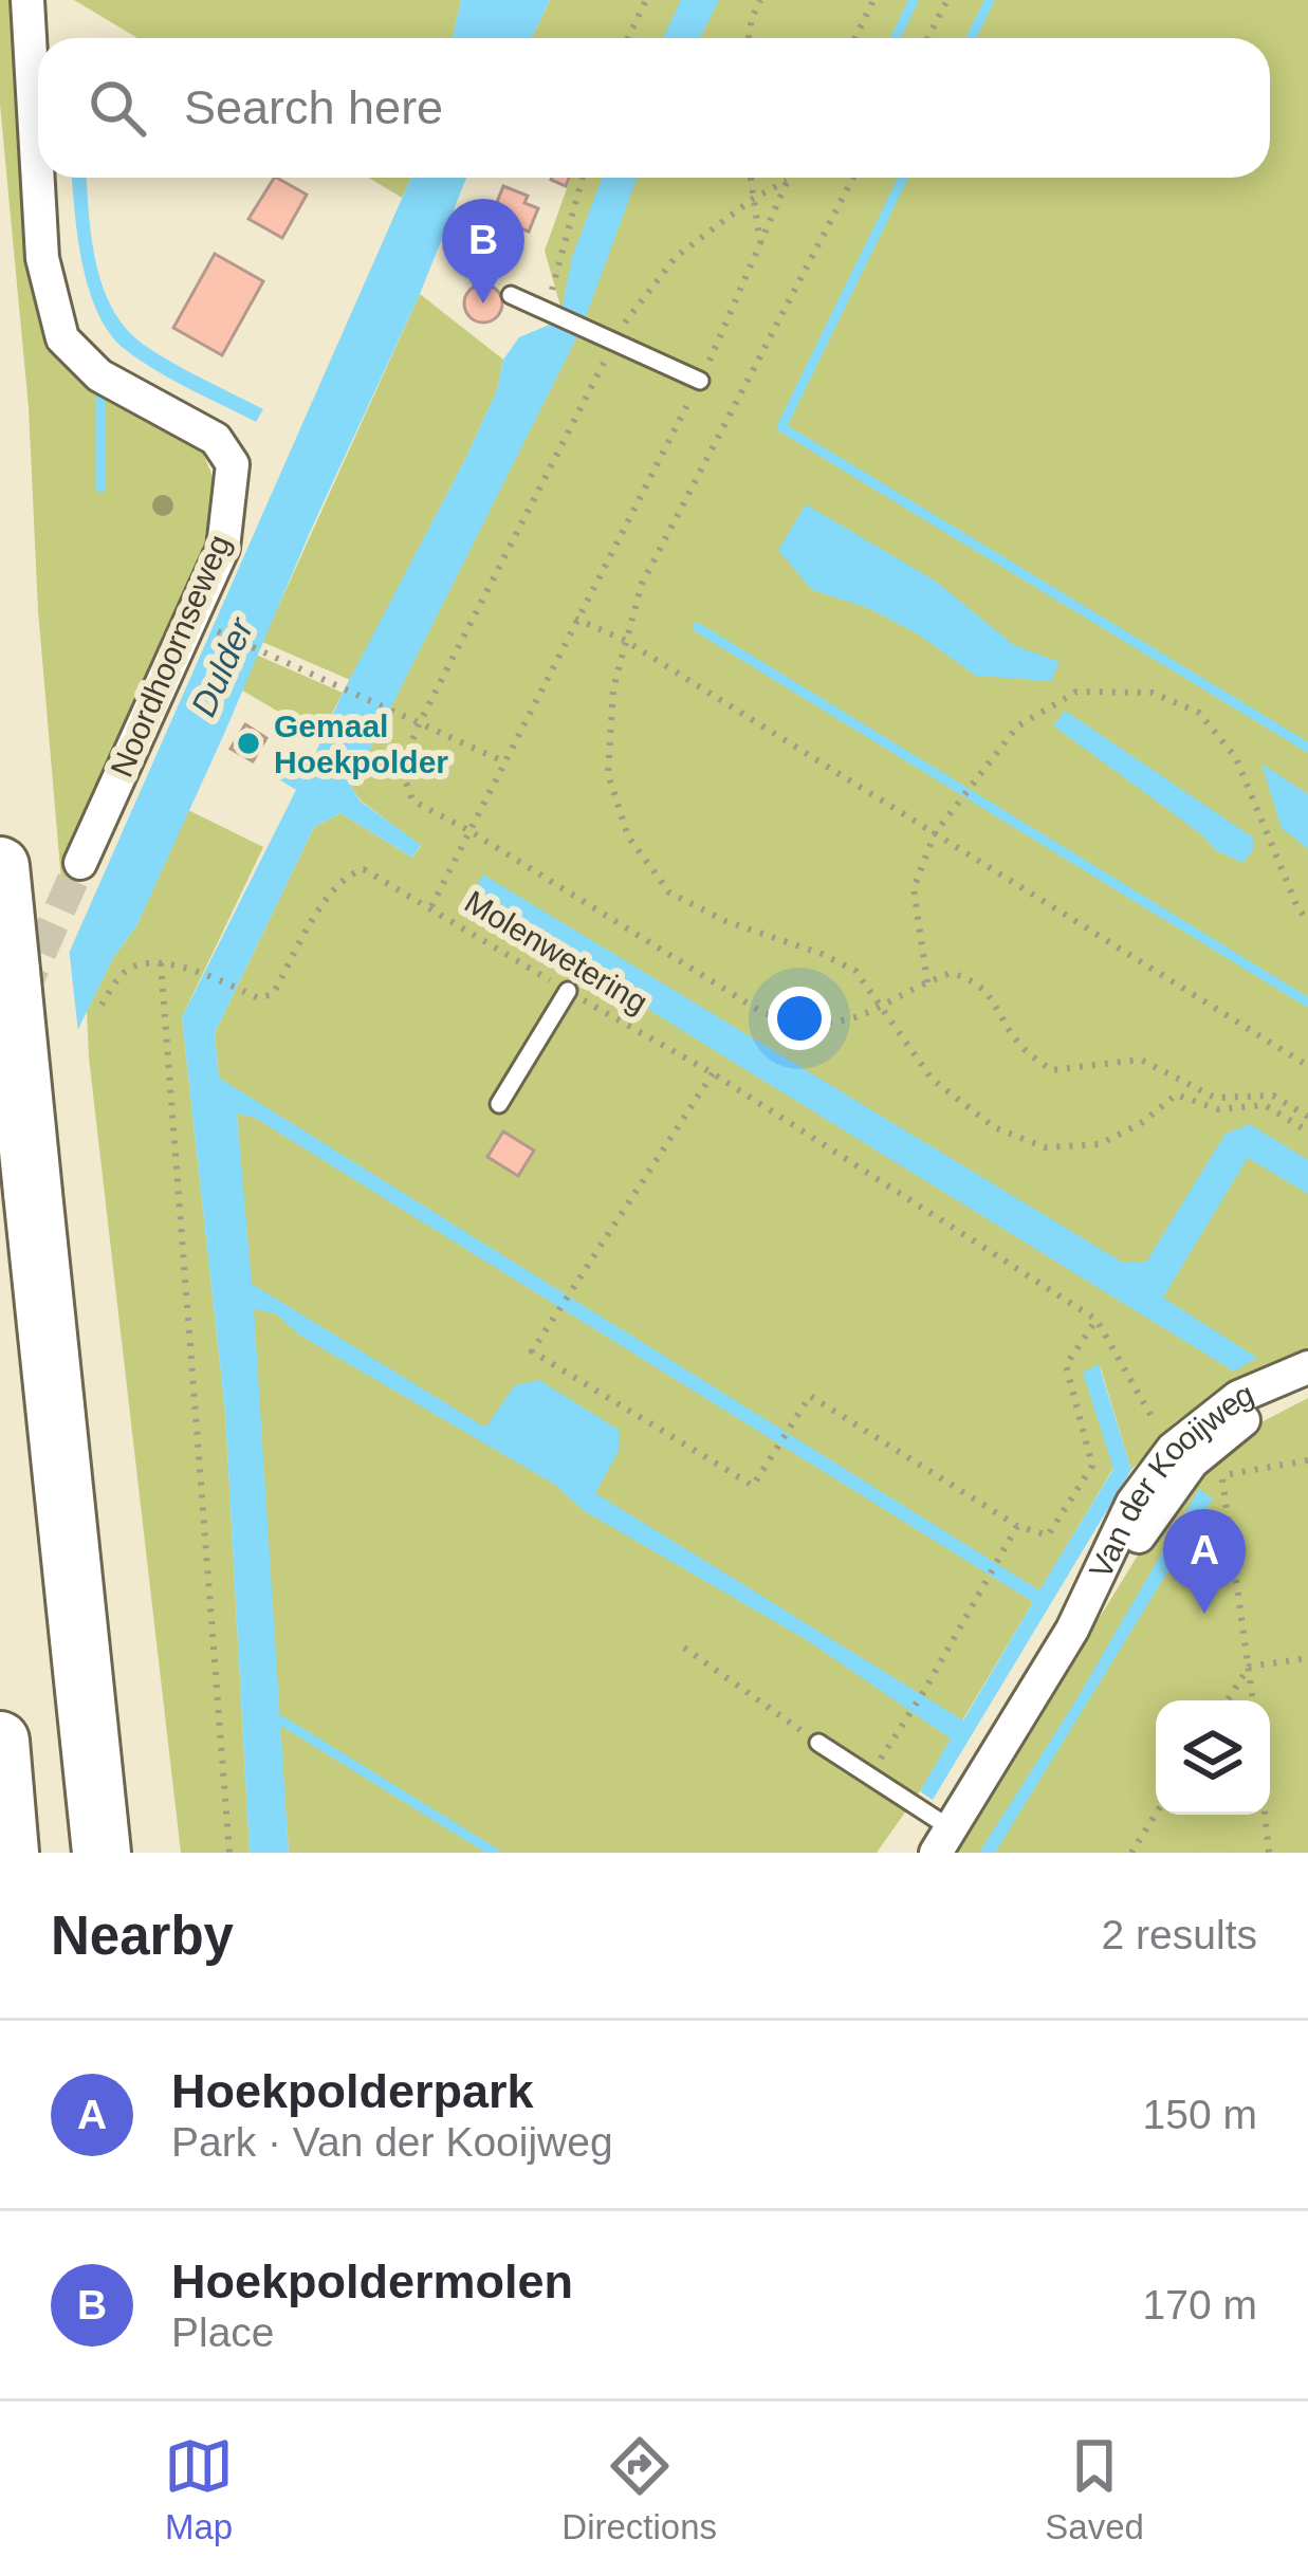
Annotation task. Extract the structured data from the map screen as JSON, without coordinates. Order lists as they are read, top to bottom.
{
  "streets": {
    "street": ["Noordhoornseweg", "Van der Kooijweg"],
    "path": ["Molenwetering"]
  },
  "crossings": [
    ["Molenwetering", "Van der Kooijweg"]
  ],
  "water": ["Dulder"],
  "places": ["Gemaal Hoekpolder"],
  "page": {
    "search": "Search here",
    "pins": ["B", "A"],
    "heading": ["Nearby", "2 results"],
    "list": [
      {
        "mark": "A",
        "name": "Hoekpolderpark",
        "note": "Park · Van der Kooijweg",
        "value": "150 m"
      },
      {
        "mark": "B",
        "name": "Hoekpoldermolen",
        "note": "Place",
        "value": "170 m"
      }
    ],
    "nav": ["Map", "Directions", "Saved"]
  }
}
